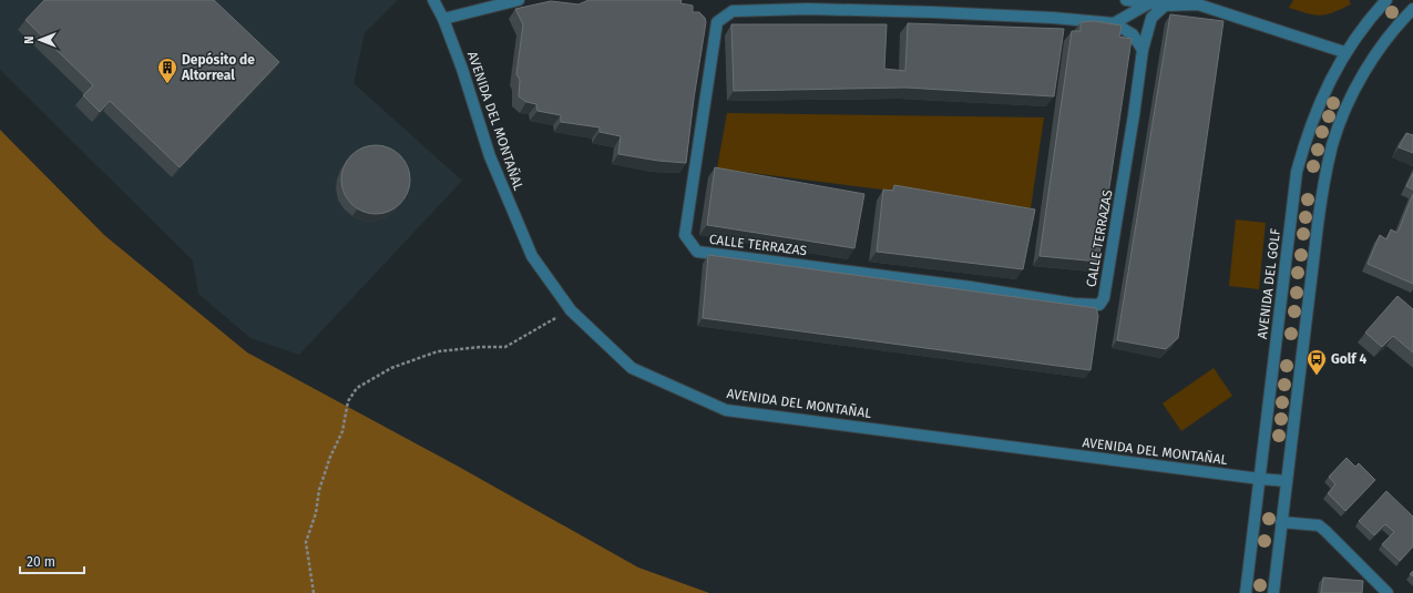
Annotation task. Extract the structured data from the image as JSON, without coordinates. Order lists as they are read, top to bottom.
{
  "streets": {
    "street": ["AVENIDA DEL MONTAÑAL", "CALLE TERRAZAS", "AVENIDA DEL GOLF"]
  },
  "crossings": [
    ["AVENIDA DEL MONTAÑAL", "AVENIDA DEL GOLF"]
  ],
  "places": {
    "building": ["Depósito de Altorreal"],
    "bus stop": ["Golf 4"]
  },
  "scale_bar": "20 m",
  "north": "left"
}
